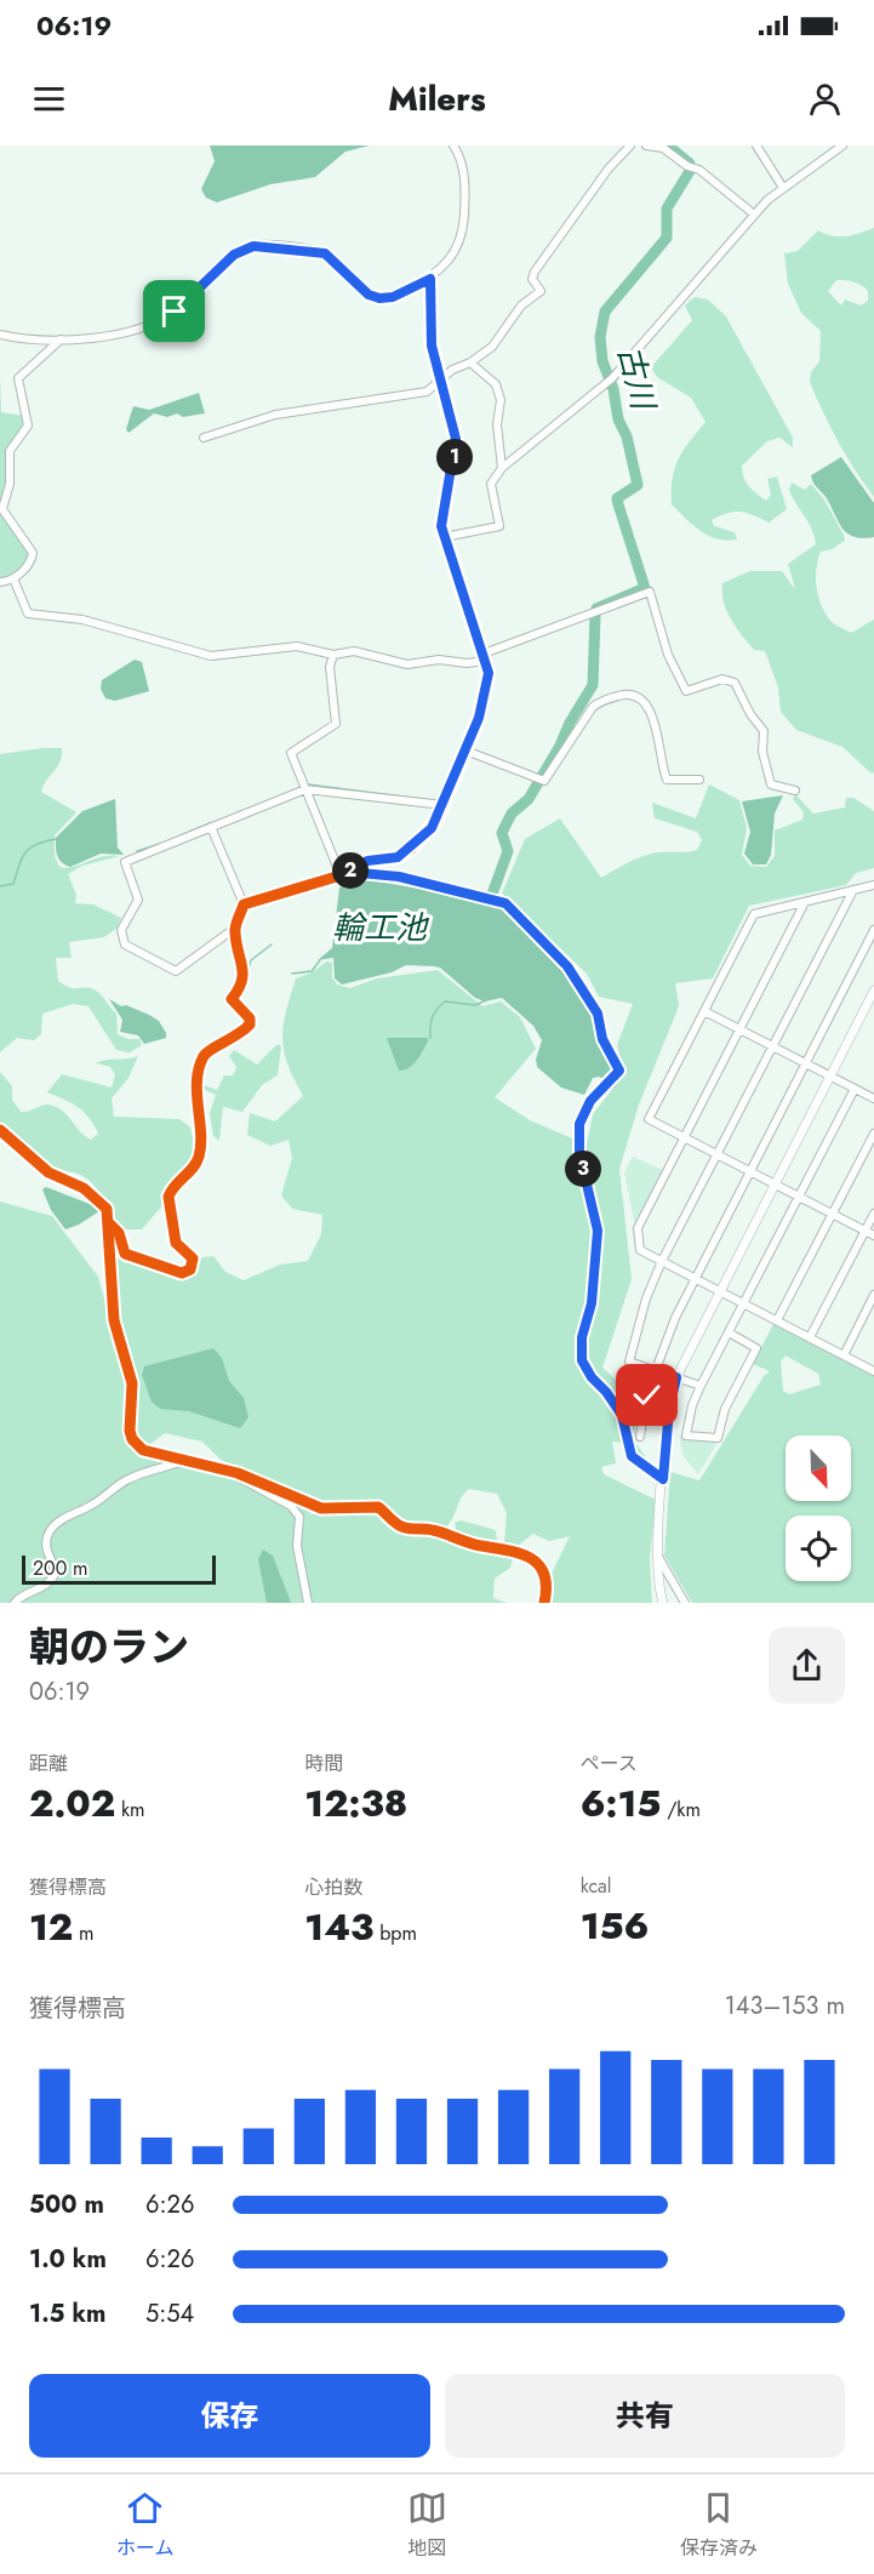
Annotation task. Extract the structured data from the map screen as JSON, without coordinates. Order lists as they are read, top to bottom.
{
  "water": ["古川", "輪工池"],
  "scale_bar": "200 m",
  "north": "bottom right",
  "page": {
    "status": "06:19",
    "header": "Milers",
    "pins": ["1", "2", "3"],
    "scale": "200 m",
    "heading": ["朝のラン", "06:19"],
    "stats": [
      ["距離", "2.02 km"],
      ["時間", "12:38"],
      ["ペース", "6:15 /km"],
      ["獲得標高", "12 m"],
      ["心拍数", "143 bpm"],
      ["kcal", "156"]
    ],
    "chart": ["獲得標高", "143–153 m"],
    "list": [
      {
        "name": "500 m",
        "note": "6:26"
      },
      {
        "name": "1.0 km",
        "note": "6:26"
      },
      {
        "name": "1.5 km",
        "note": "5:54"
      }
    ],
    "buttons": ["保存", "共有"],
    "tabs": ["ホーム", "地図", "保存済み"]
  }
}
